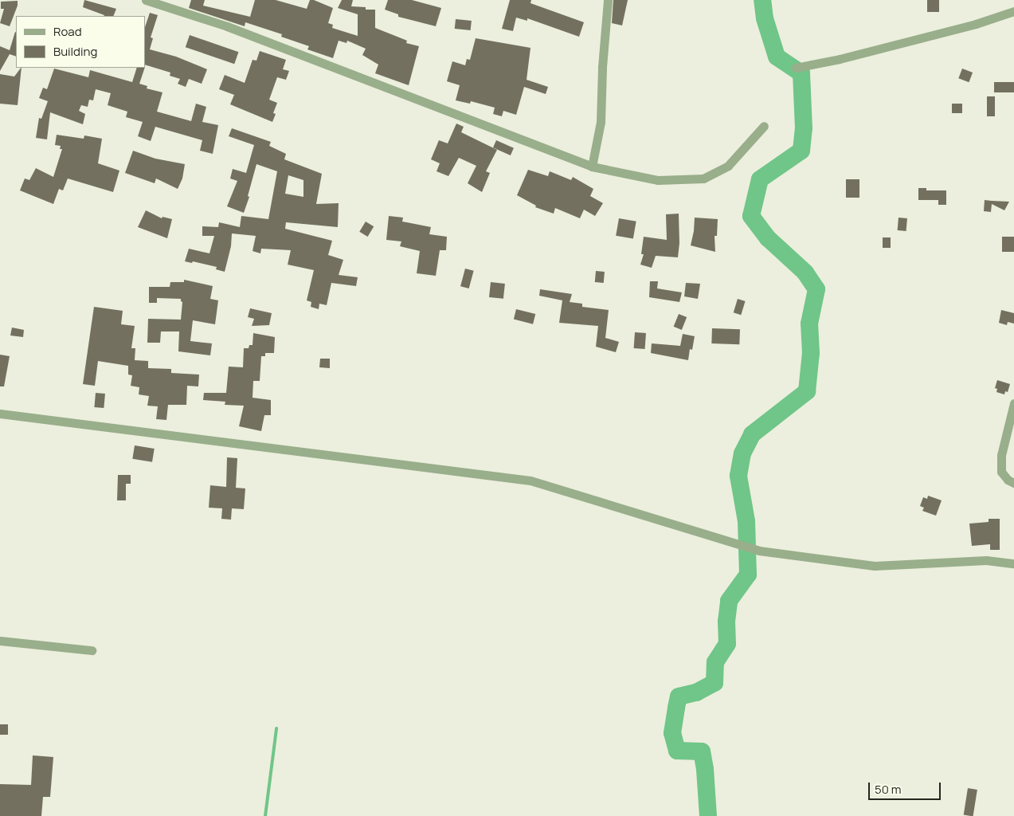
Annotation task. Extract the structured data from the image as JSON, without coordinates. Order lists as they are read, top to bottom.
{
  "legend": ["Road", "Building"],
  "scale_bar": "50 m"
}
